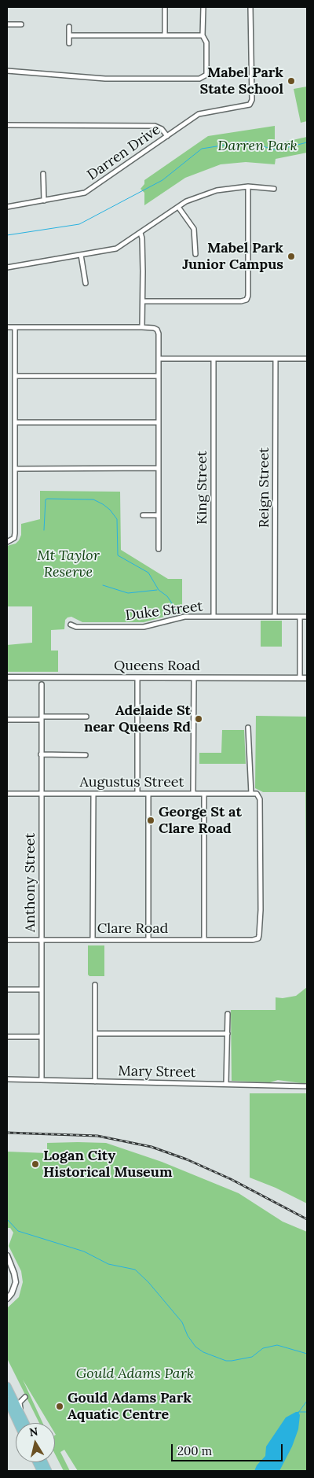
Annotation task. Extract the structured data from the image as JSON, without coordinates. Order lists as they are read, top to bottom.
{
  "streets": {
    "street": [
      "Darren Drive",
      "King Street",
      "Reign Street",
      "Duke Street",
      "Queens Road",
      "Augustus Street",
      "Anthony Street",
      "Clare Road",
      "Mary Street"
    ]
  },
  "crossings": [
    ["King Street", "Duke Street"],
    ["Reign Street", "Duke Street"],
    ["Augustus Street", "Anthony Street"],
    ["Augustus Street", "Clare Road"],
    ["Anthony Street", "Clare Road"],
    ["Anthony Street", "Mary Street"]
  ],
  "parks": ["Darren Park", "Mt Taylor Reserve", "Gould Adams Park"],
  "places": [
    "Mabel Park State School",
    "Mabel Park Junior Campus",
    "Adelaide St near Queens Rd",
    "George St at Clare Road",
    "Logan City Historical Museum",
    "Gould Adams Park Aquatic Centre"
  ],
  "scale_bar": "200 m",
  "north": "top"
}
